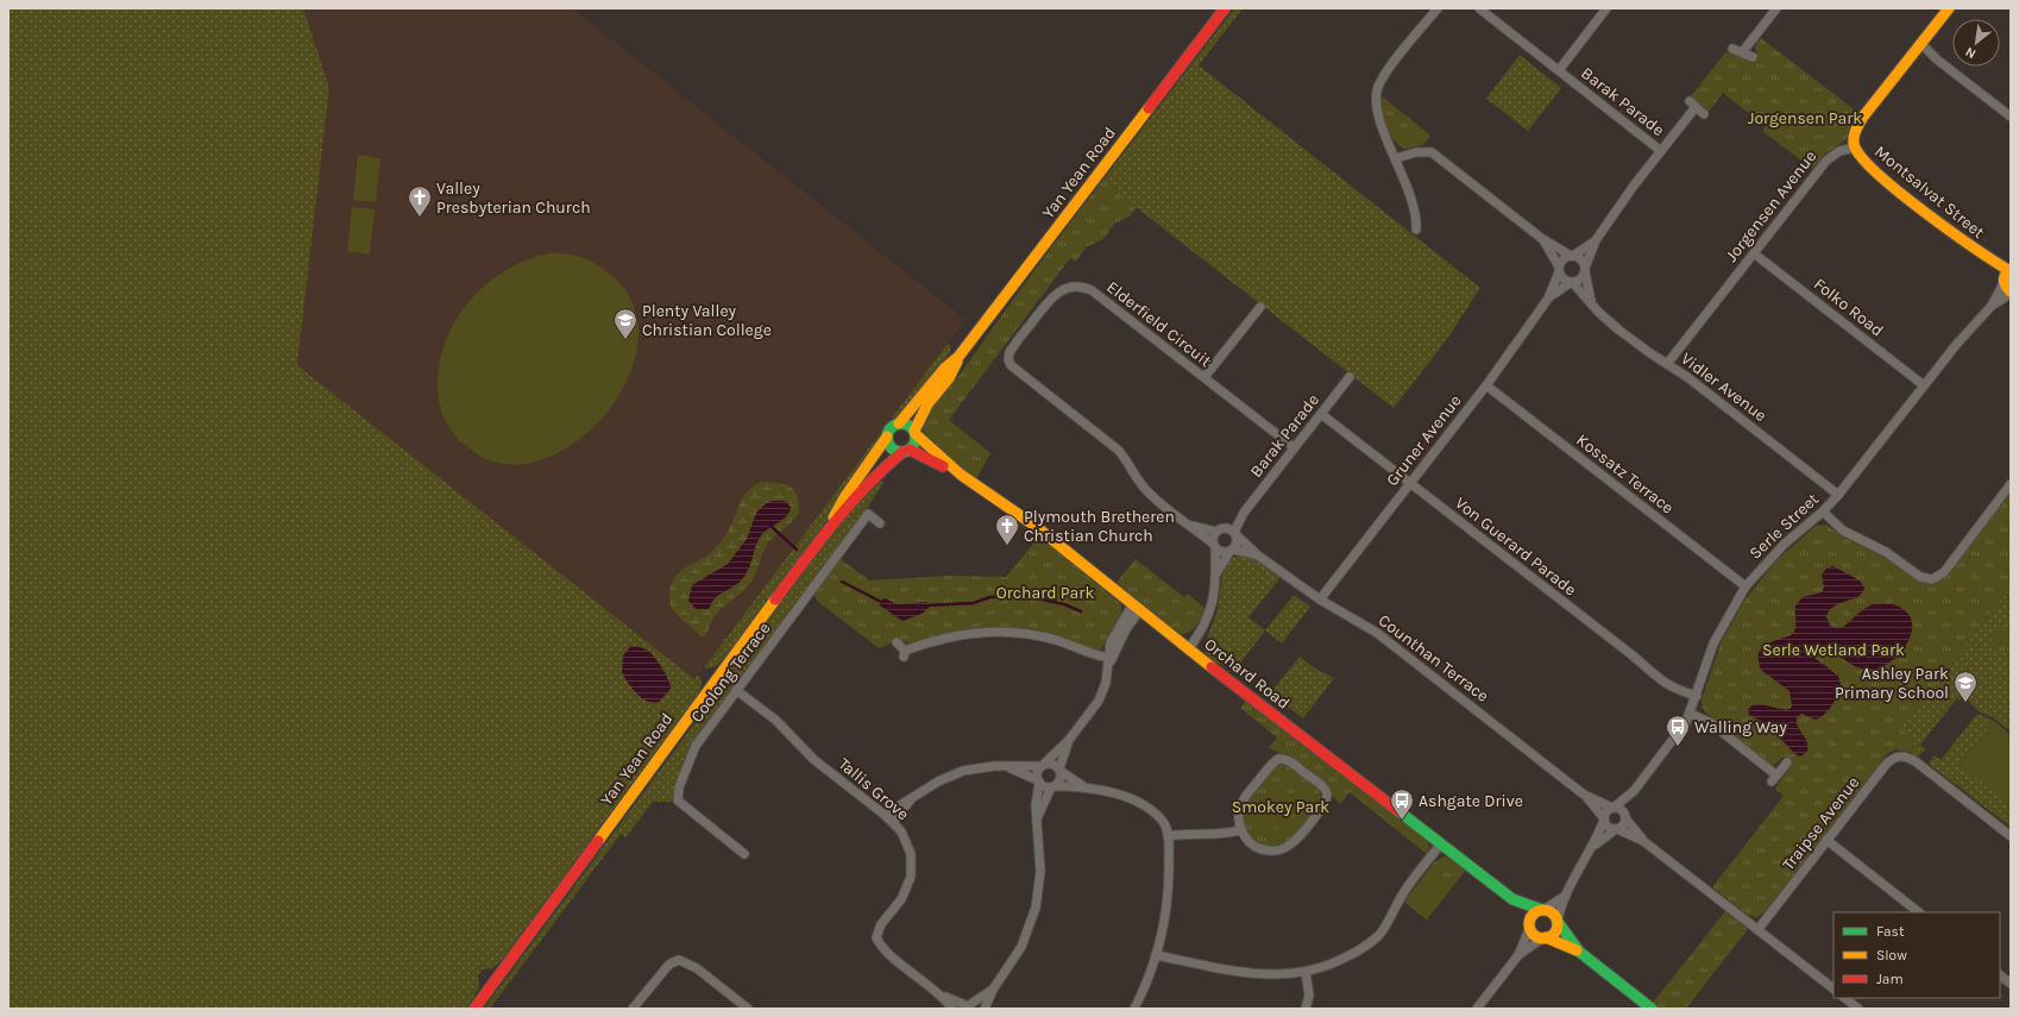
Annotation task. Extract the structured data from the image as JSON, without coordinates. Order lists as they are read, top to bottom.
{
  "streets": {
    "main road": ["Yan Yean Road", "Montsalvat Street", "Orchard Road"],
    "street": [
      "Barak Parade",
      "Jorgensen Avenue",
      "Folko Road",
      "Elderfield Circuit",
      "Vidler Avenue",
      "Gruner Avenue",
      "Kossatz Terrace",
      "Serle Street",
      "Von Guerard Parade",
      "Counthan Terrace",
      "Coolong Terrace",
      "Tallis Grove",
      "Traipse Avenue"
    ]
  },
  "crossings": [
    ["Barak Parade", "Elderfield Circuit"],
    ["Barak Parade", "Vidler Avenue"],
    ["Barak Parade", "Gruner Avenue"],
    ["Barak Parade", "Von Guerard Parade"],
    ["Barak Parade", "Counthan Terrace"],
    ["Yan Yean Road", "Orchard Road"],
    ["Montsalvat Street", "Jorgensen Avenue"],
    ["Montsalvat Street", "Serle Street"],
    ["Jorgensen Avenue", "Folko Road"],
    ["Jorgensen Avenue", "Vidler Avenue"],
    ["Folko Road", "Serle Street"],
    ["Elderfield Circuit", "Counthan Terrace"],
    ["Vidler Avenue", "Gruner Avenue"],
    ["Vidler Avenue", "Serle Street"],
    ["Gruner Avenue", "Kossatz Terrace"],
    ["Gruner Avenue", "Von Guerard Parade"],
    ["Gruner Avenue", "Counthan Terrace"],
    ["Kossatz Terrace", "Serle Street"],
    ["Serle Street", "Von Guerard Parade"],
    ["Serle Street", "Counthan Terrace"],
    ["Coolong Terrace", "Tallis Grove"]
  ],
  "parks": [
    "Jorgensen Park",
    "Orchard Park",
    "Serle Wetland Park",
    "Smokey Park"
  ],
  "places": {
    "church": ["Valley Presbyterian Church", "Plymouth Bretheren Christian Church"],
    "school or university": ["Plenty Valley Christian College", "Ashley Park Primary School"],
    "bus stop": ["Walling Way", "Ashgate Drive"]
  },
  "legend": ["Fast", "Slow", "Jam"],
  "north": "bottom left"
}
